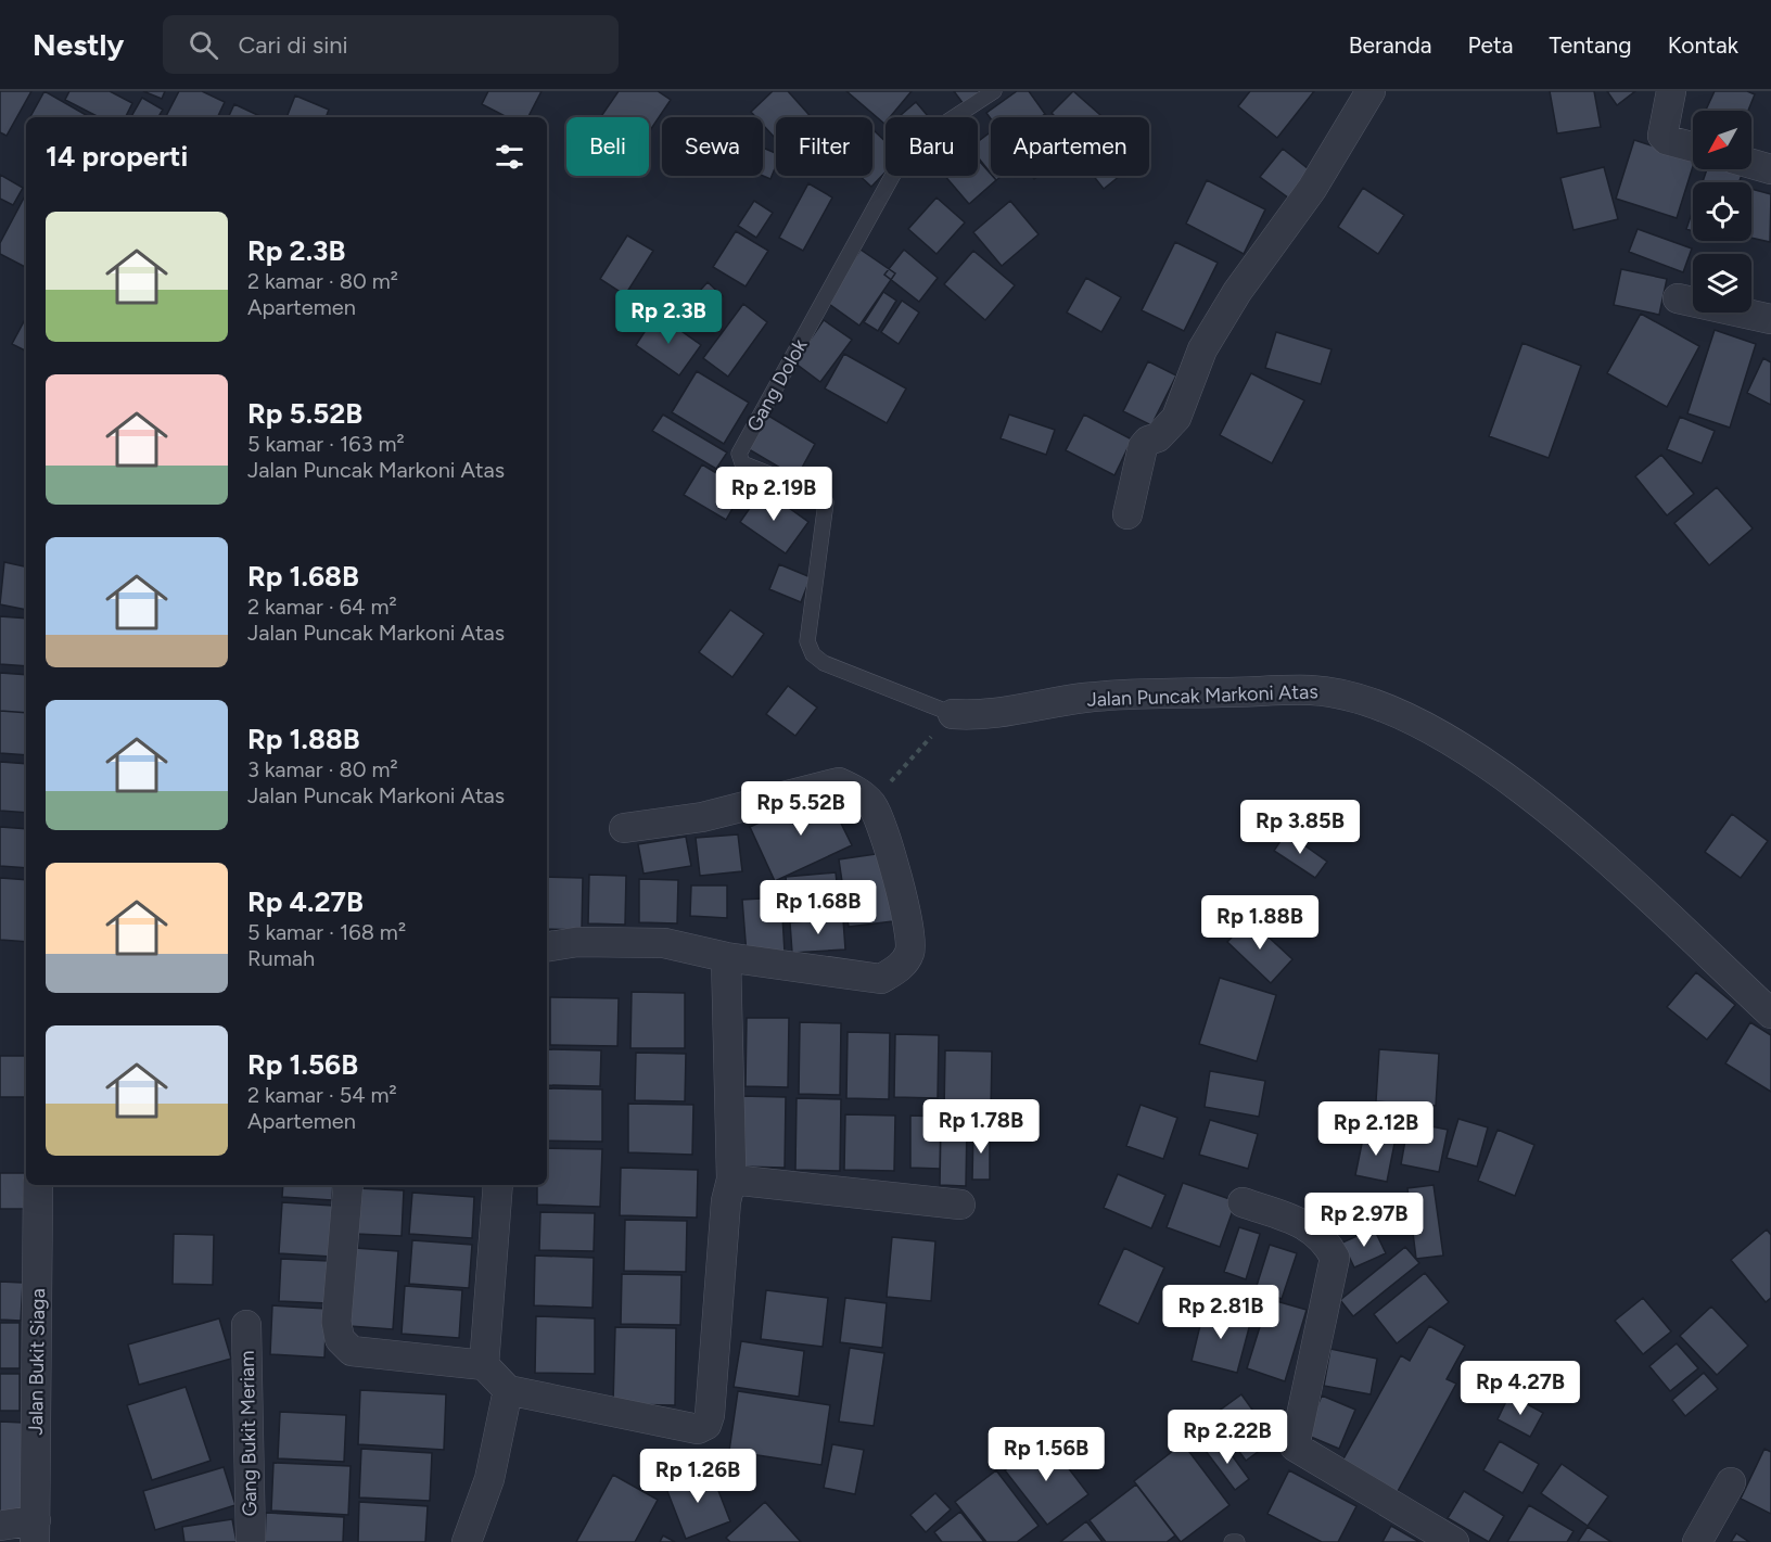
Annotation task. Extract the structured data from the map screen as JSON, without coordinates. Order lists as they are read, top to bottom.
{
  "streets": {
    "street": ["Jalan Puncak Markoni Atas", "Jalan Bukit Siaga", "Gang Bukit Meriam"],
    "lane": ["Gang Dolok"]
  },
  "crossings": [
    ["Gang Dolok", "Jalan Puncak Markoni Atas"]
  ],
  "north": "bottom left",
  "page": {
    "header": "Nestly",
    "search": "Cari di sini",
    "nav": [
      "Beranda",
      "Peta",
      "Tentang",
      "Kontak"
    ],
    "chip": [
      "Beli",
      "Sewa",
      "Filter",
      "Baru",
      "Apartemen"
    ],
    "heading": "14 properti",
    "list": [
      {
        "name": "Rp 2.3B",
        "note": "2 kamar · 80 m² · Apartemen"
      },
      {
        "name": "Rp 5.52B",
        "note": "5 kamar · 163 m² · Jalan Puncak Markoni Atas"
      },
      {
        "name": "Rp 1.68B",
        "note": "2 kamar · 64 m² · Jalan Puncak Markoni Atas"
      },
      {
        "name": "Rp 1.88B",
        "note": "3 kamar · 80 m² · Jalan Puncak Markoni Atas"
      },
      {
        "name": "Rp 4.27B",
        "note": "5 kamar · 168 m² · Rumah"
      },
      {
        "name": "Rp 1.56B",
        "note": "2 kamar · 54 m² · Apartemen"
      }
    ],
    "price": [
      "Rp 2.3B",
      "Rp 2.19B",
      "Rp 5.52B",
      "Rp 3.85B",
      "Rp 1.68B",
      "Rp 1.88B",
      "Rp 1.78B",
      "Rp 2.12B",
      "Rp 2.97B",
      "Rp 2.81B",
      "Rp 4.27B",
      "Rp 2.22B",
      "Rp 1.56B",
      "Rp 1.26B"
    ]
  }
}
